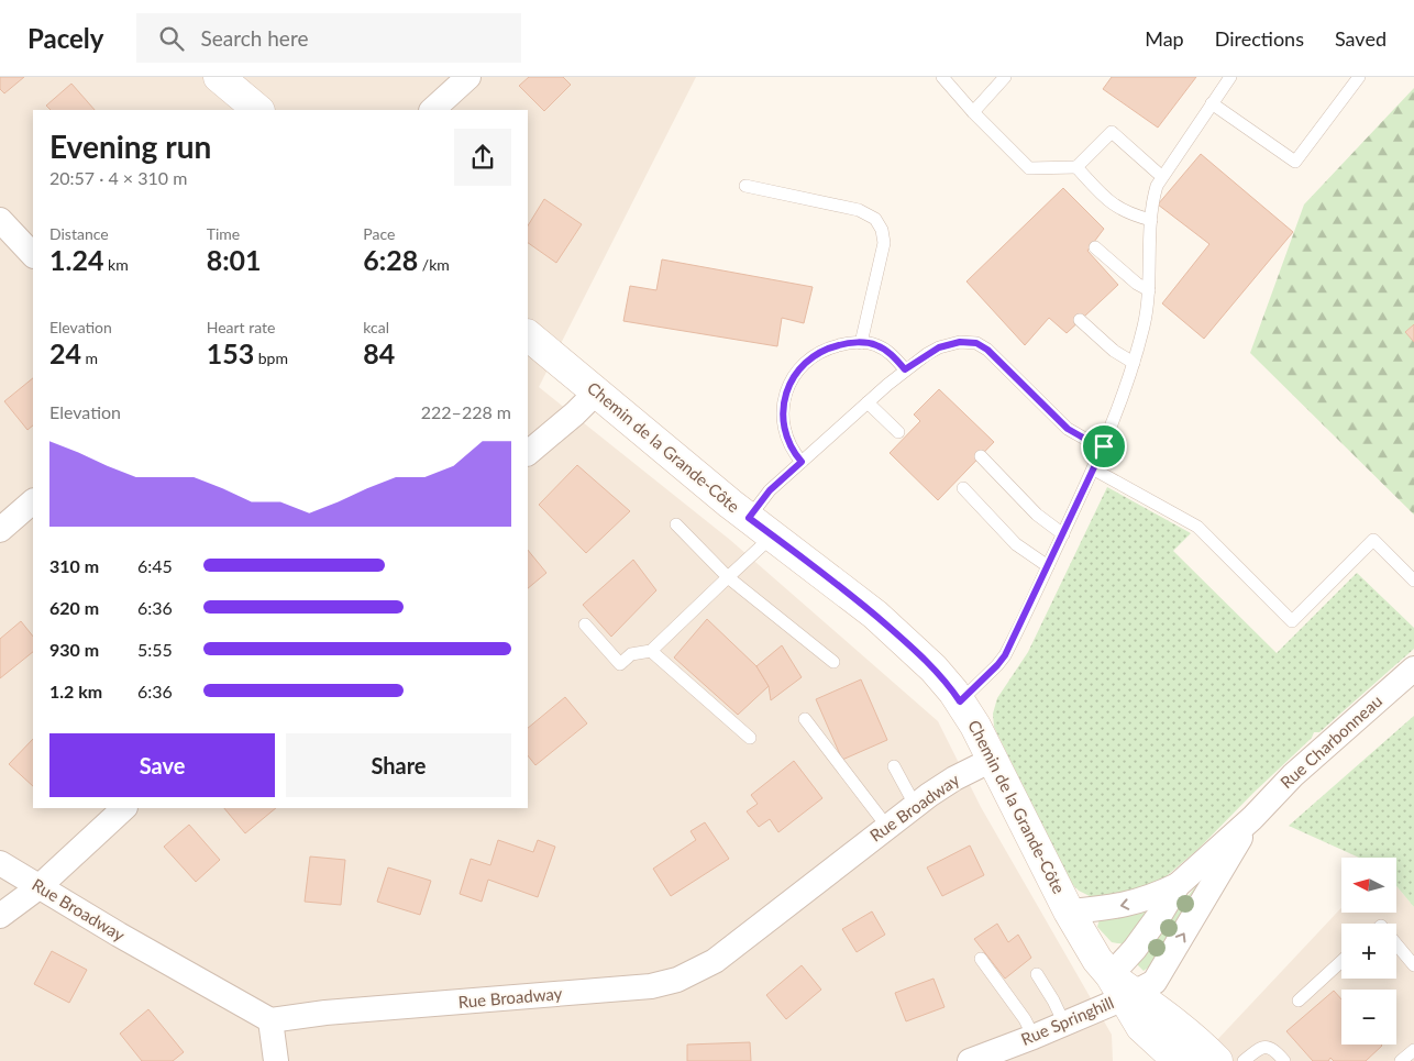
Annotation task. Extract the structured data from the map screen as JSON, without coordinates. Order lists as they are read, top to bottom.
{
  "streets": {
    "main road": ["Chemin de la Grande-Côte"],
    "street": ["Rue Charbonneau", "Rue Broadway", "Rue Springhill"]
  },
  "crossings": [
    ["Chemin de la Grande-Côte", "Rue Charbonneau"],
    ["Chemin de la Grande-Côte", "Rue Broadway"],
    ["Chemin de la Grande-Côte", "Rue Springhill"],
    ["Rue Charbonneau", "Rue Springhill"]
  ],
  "north": "left",
  "page": {
    "header": "Pacely",
    "search": "Search here",
    "nav": ["Map", "Directions", "Saved"],
    "heading": ["Evening run", "20:57 · 4 × 310 m"],
    "stats": [
      ["Distance", "1.24 km"],
      ["Time", "8:01"],
      ["Pace", "6:28 /km"],
      ["Elevation", "24 m"],
      ["Heart rate", "153 bpm"],
      ["kcal", "84"]
    ],
    "chart": ["Elevation", "222–228 m"],
    "list": [
      {
        "name": "310 m",
        "note": "6:45"
      },
      {
        "name": "620 m",
        "note": "6:36"
      },
      {
        "name": "930 m",
        "note": "5:55"
      },
      {
        "name": "1.2 km",
        "note": "6:36"
      }
    ],
    "buttons": ["Save", "Share"],
    "map_buttons": ["+", "−"]
  }
}
